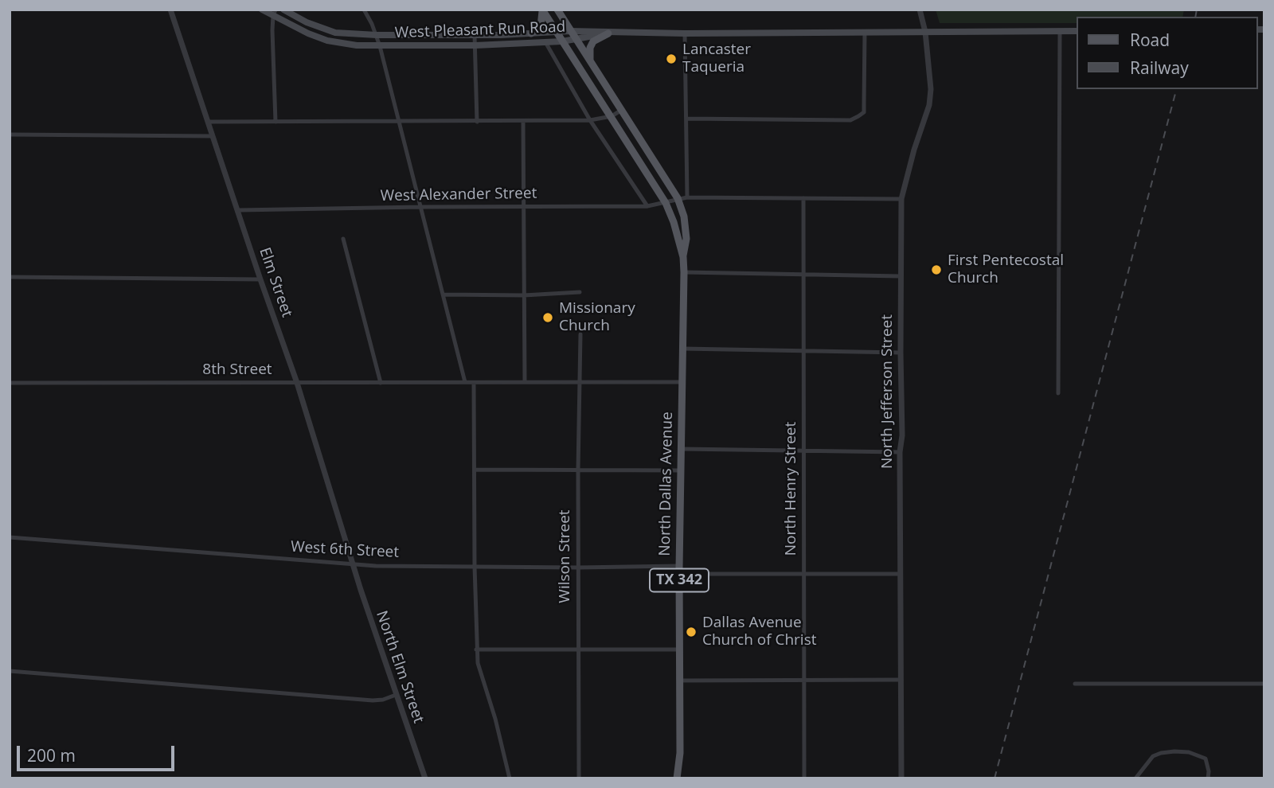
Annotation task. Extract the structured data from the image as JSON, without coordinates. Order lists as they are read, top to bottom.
{
  "streets": {
    "main road": ["West Pleasant Run Road", "North Dallas Avenue", "TX 342"],
    "street": [
      "West Alexander Street",
      "Elm Street",
      "8th Street",
      "North Jefferson Street",
      "North Henry Street",
      "West 6th Street",
      "Wilson Street",
      "North Elm Street"
    ]
  },
  "crossings": [
    ["West Pleasant Run Road", "North Dallas Avenue"],
    ["West Alexander Street", "Elm Street"],
    ["West Alexander Street", "North Jefferson Street"],
    ["West Alexander Street", "North Dallas Avenue"],
    ["West Alexander Street", "North Henry Street"],
    ["Elm Street", "8th Street"],
    ["Elm Street", "West 6th Street"],
    ["Elm Street", "North Elm Street"],
    ["North Jefferson Street", "West 6th Street"],
    ["North Dallas Avenue", "West 6th Street"],
    ["North Henry Street", "West 6th Street"],
    ["West 6th Street", "Wilson Street"],
    ["West 6th Street", "North Elm Street"]
  ],
  "places": [
    "Lancaster Taqueria",
    "First Pentecostal Church",
    "Missionary Church",
    "Dallas Avenue Church of Christ"
  ],
  "legend": ["Road", "Railway"],
  "scale_bar": "200 m"
}
